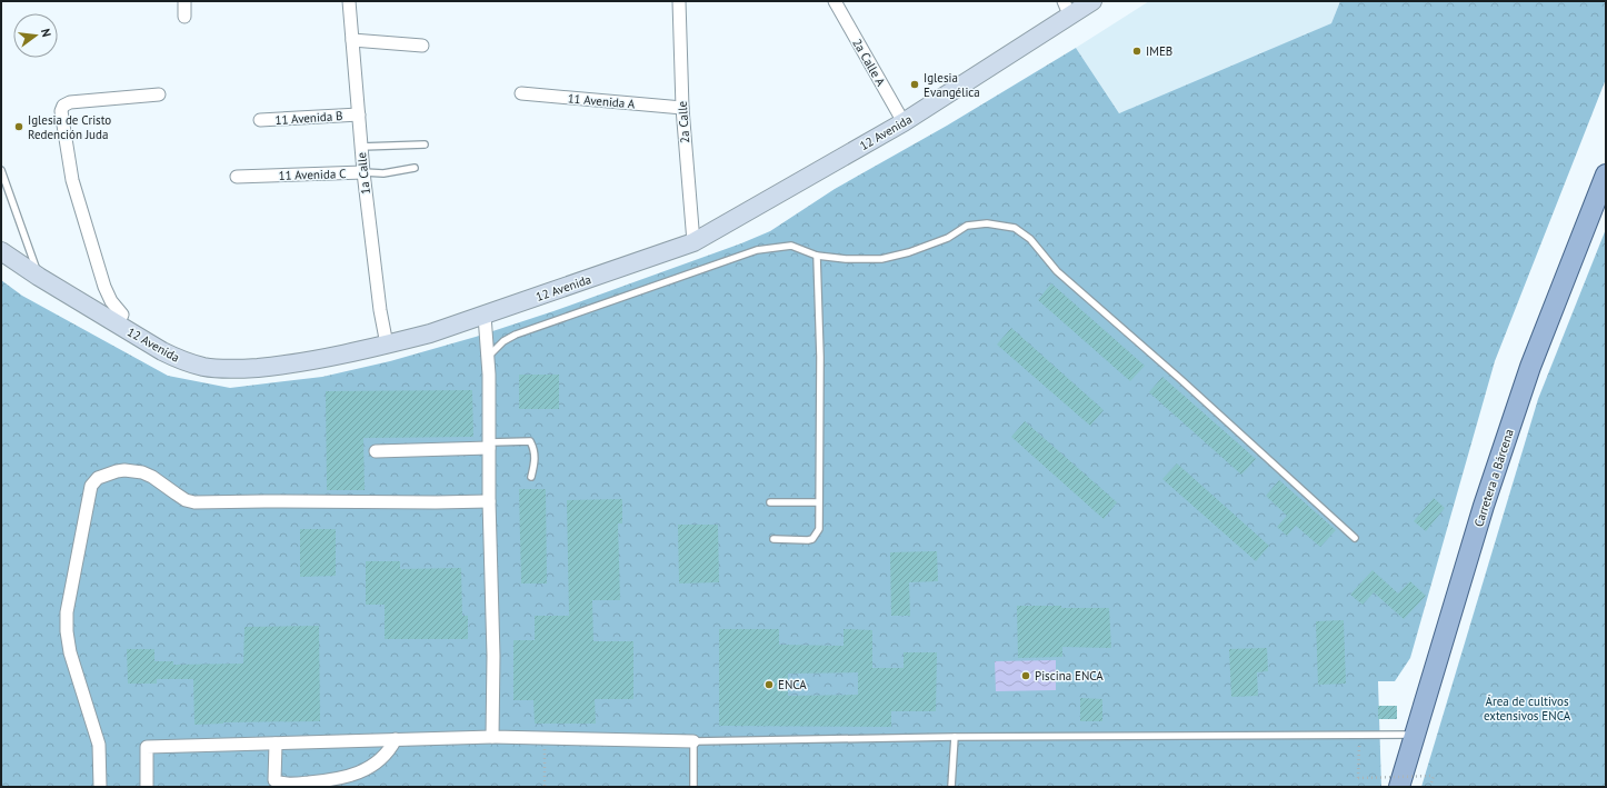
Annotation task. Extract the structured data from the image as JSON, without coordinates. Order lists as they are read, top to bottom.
{
  "streets": {
    "main road": ["12 Avenida", "Carretera a Bárcena"],
    "street": [
      "2a Calle A",
      "11 Avenida A",
      "11 Avenida B",
      "2a Calle",
      "1a Calle",
      "11 Avenida C"
    ]
  },
  "crossings": [
    ["2a Calle A", "12 Avenida"],
    ["11 Avenida A", "2a Calle"],
    ["11 Avenida B", "1a Calle"],
    ["2a Calle", "12 Avenida"],
    ["12 Avenida", "1a Calle"],
    ["1a Calle", "11 Avenida C"]
  ],
  "parks": ["Área de cultivos extensivos ENCA"],
  "places": [
    "IMEB",
    "Iglesia Evangélica",
    "Iglesia de Cristo Redención Juda",
    "Piscina ENCA",
    "ENCA"
  ],
  "north": "right"
}
